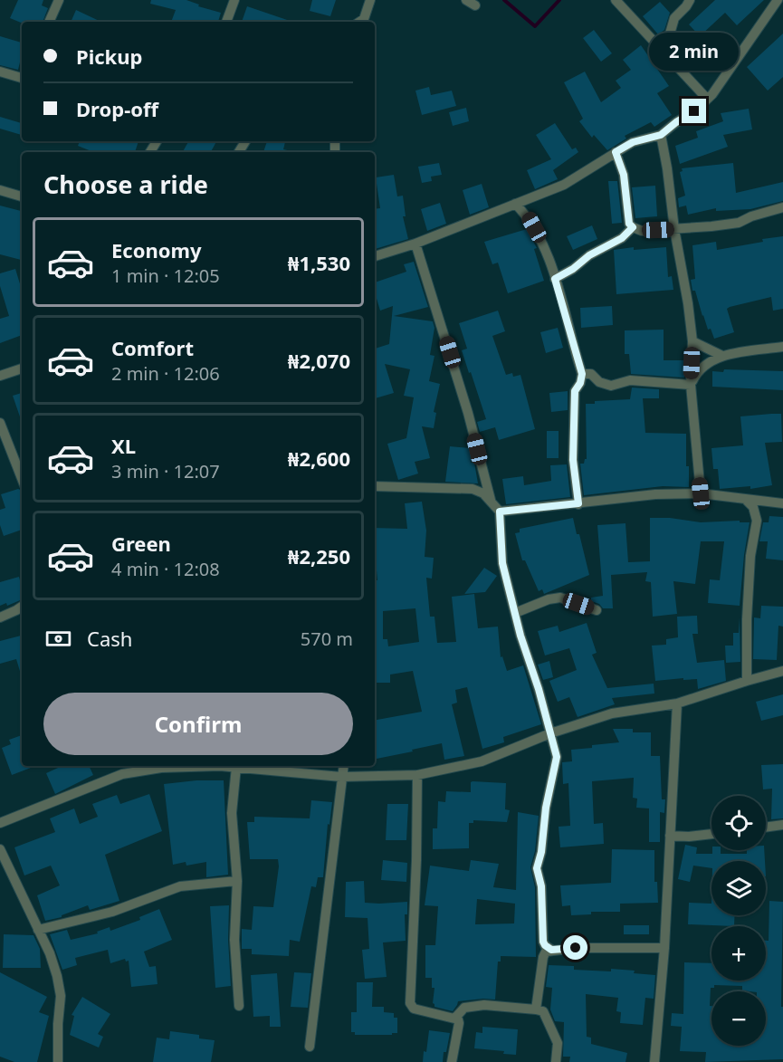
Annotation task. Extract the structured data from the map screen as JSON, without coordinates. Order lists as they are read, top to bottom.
{
  "page": {
    "banner": ["Pickup", "Drop-off"],
    "bubble": "2 min",
    "heading": "Choose a ride",
    "list": [
      {
        "name": "Economy",
        "note": "1 min · 12:05",
        "value": "₦1,530"
      },
      {
        "name": "Comfort",
        "note": "2 min · 12:06",
        "value": "₦2,070"
      },
      {
        "name": "XL",
        "note": "3 min · 12:07",
        "value": "₦2,600"
      },
      {
        "name": "Green",
        "note": "4 min · 12:08",
        "value": "₦2,250"
      }
    ],
    "pay": ["Cash", "570 m"],
    "buttons": "Confirm",
    "map_buttons": ["+", "−"]
  }
}
